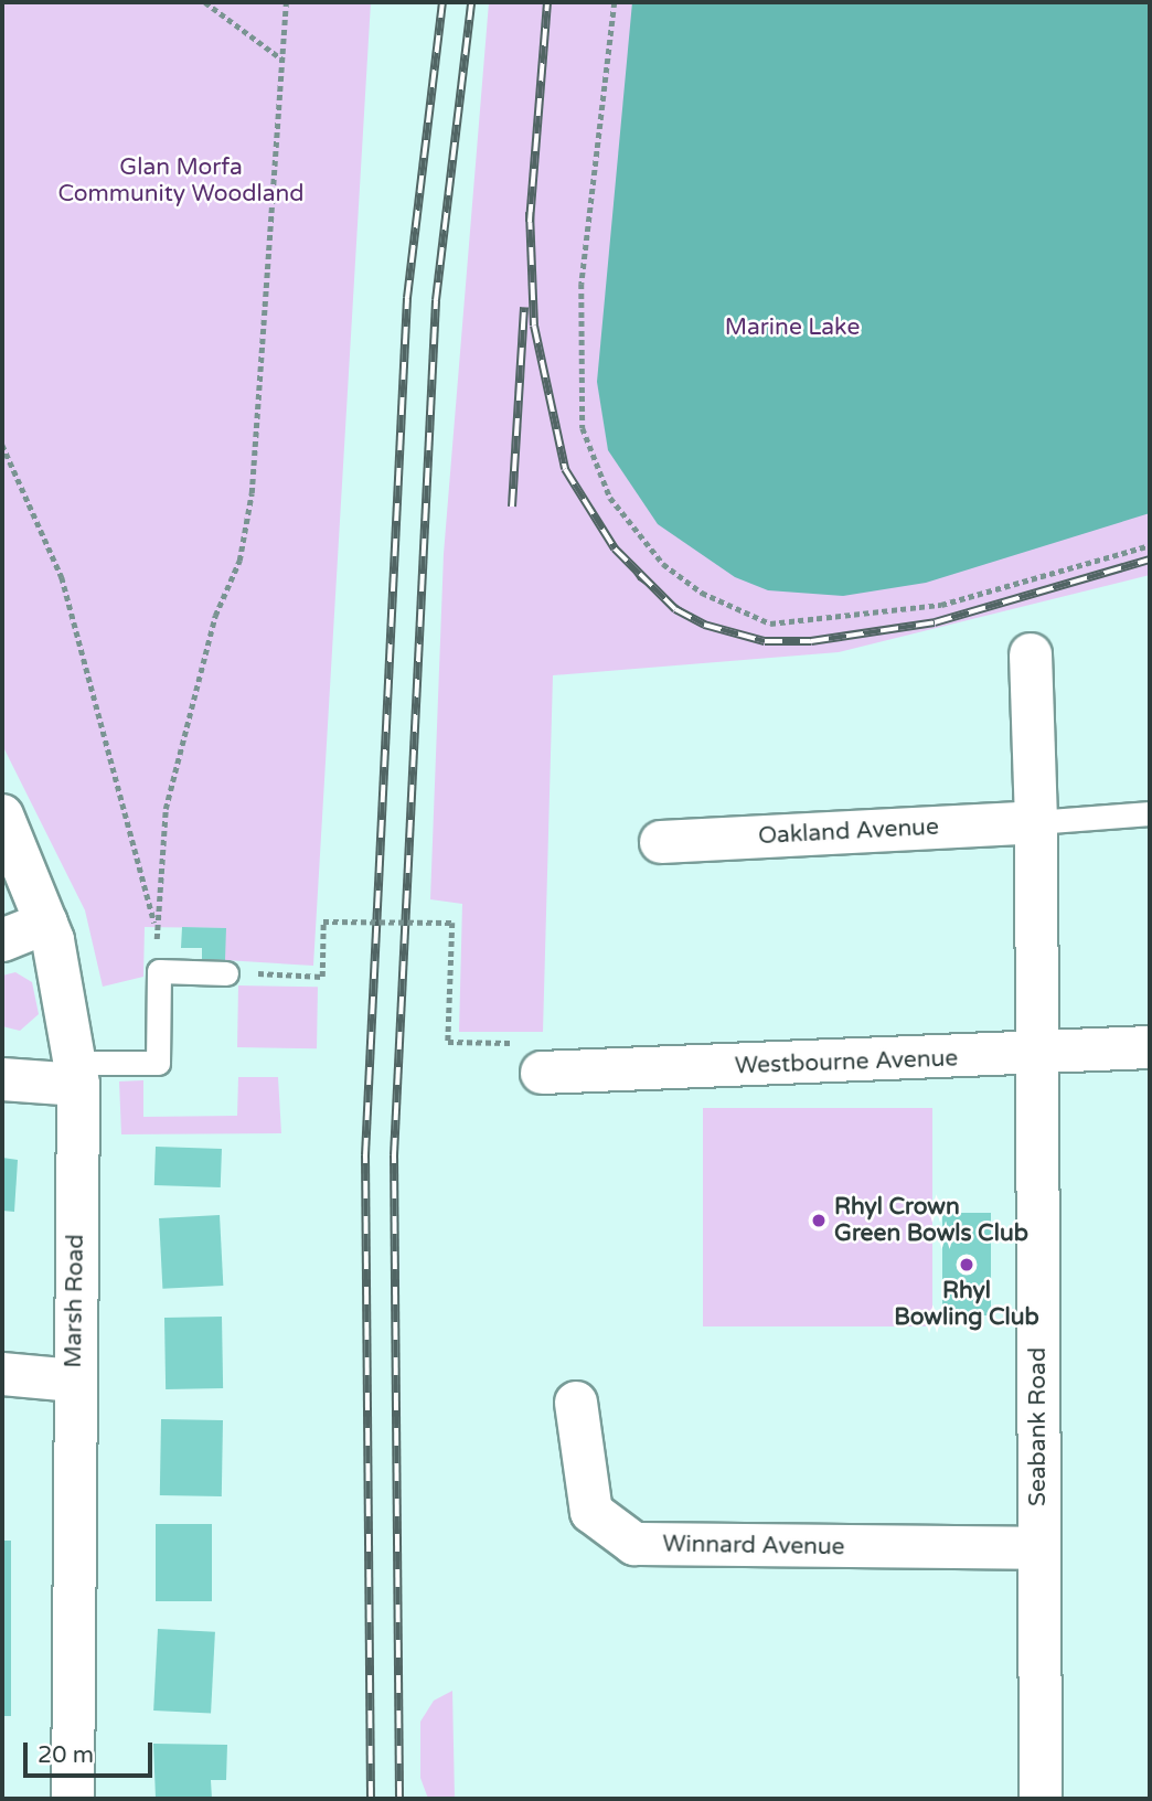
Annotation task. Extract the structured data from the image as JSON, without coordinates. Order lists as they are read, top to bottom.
{
  "streets": {
    "street": [
      "Oakland Avenue",
      "Westbourne Avenue",
      "Marsh Road",
      "Seabank Road",
      "Winnard Avenue"
    ]
  },
  "crossings": [
    ["Westbourne Avenue", "Seabank Road"],
    ["Seabank Road", "Winnard Avenue"]
  ],
  "parks": ["Glan Morfa Community Woodland", "Marine Lake"],
  "places": ["Rhyl Crown Green Bowls Club", "Rhyl Bowling Club"],
  "scale_bar": "20 m"
}
